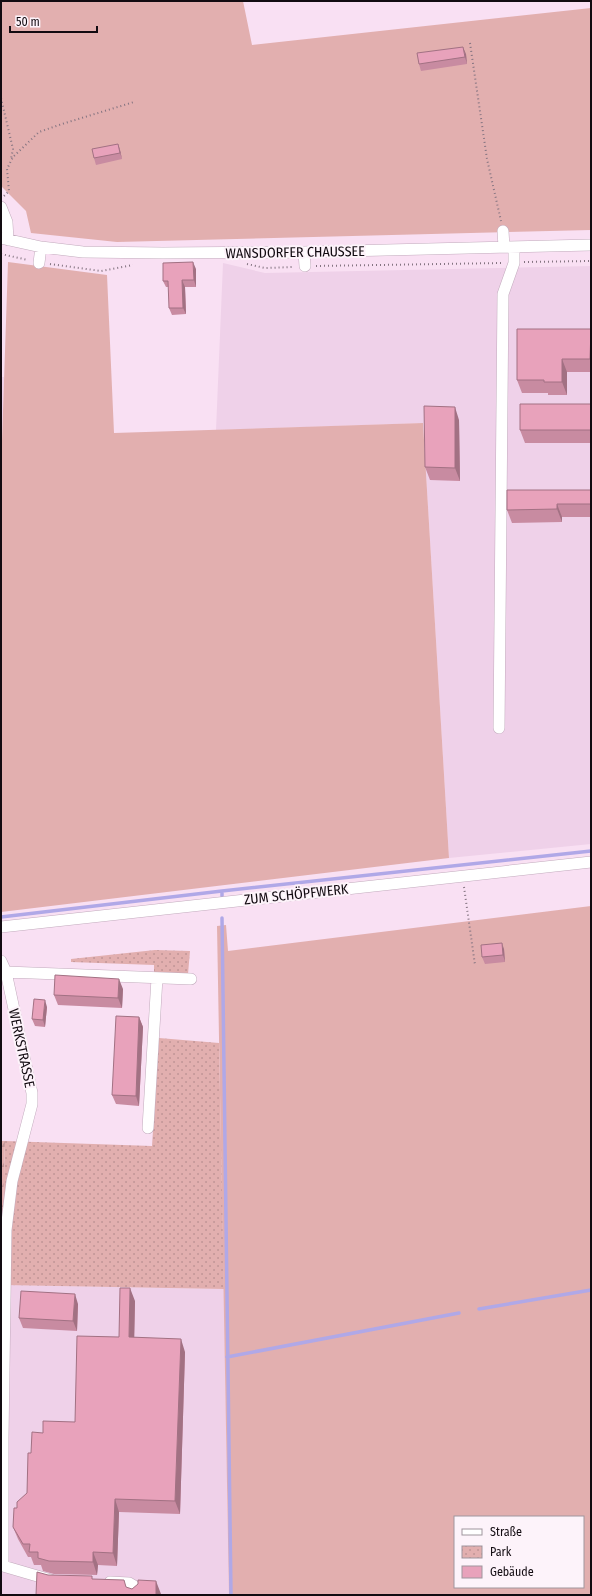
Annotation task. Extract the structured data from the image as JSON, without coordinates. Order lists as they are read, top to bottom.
{
  "streets": {
    "street": ["WANSDORFER CHAUSSEE", "ZUM SCHÖPFWERK", "WERKSTRASSE"]
  },
  "legend": ["Straße", "Park", "Gebäude"],
  "scale_bar": "50 m"
}
